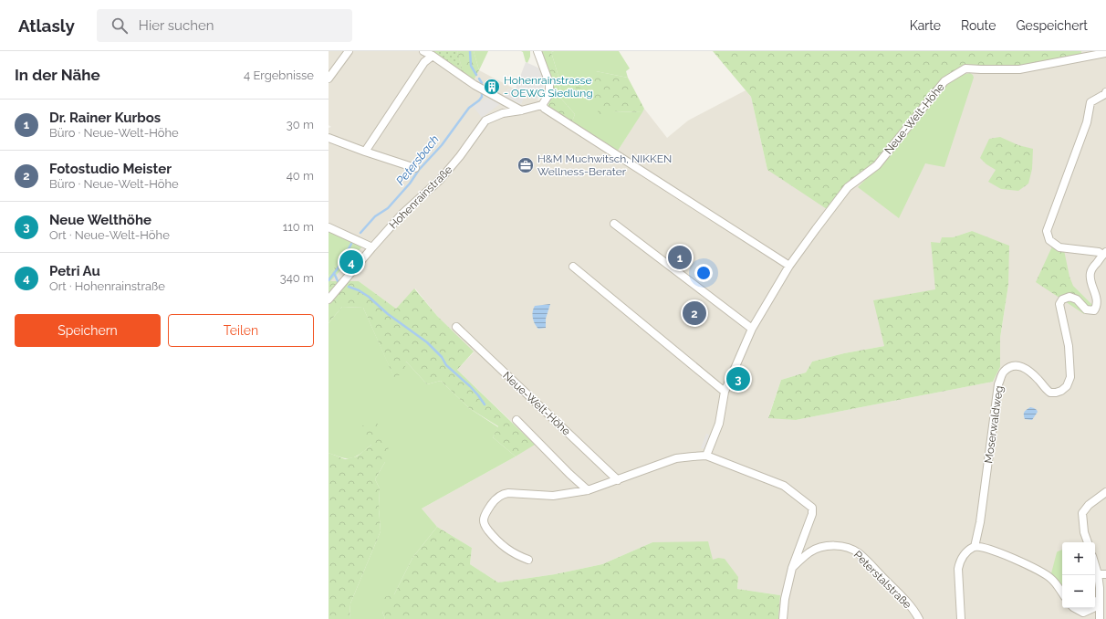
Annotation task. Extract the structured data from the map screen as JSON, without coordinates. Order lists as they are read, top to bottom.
{
  "streets": {
    "street": [
      "Neue-Welt-Höhe",
      "Hohenrainstraße",
      "Moserwaldweg",
      "Peterstalstraße"
    ]
  },
  "water": ["Petersbach"],
  "places": {
    "building": ["Hohenrainstrasse - OEWG Siedlung"],
    "office": ["H&M Muchwitsch, NIKKEN Wellness-Berater"]
  },
  "page": {
    "header": "Atlasly",
    "search": "Hier suchen",
    "nav": ["Karte", "Route", "Gespeichert"],
    "heading": ["In der Nähe", "4 Ergebnisse"],
    "list": [
      {
        "mark": "1",
        "name": "Dr. Rainer Kurbos",
        "note": "Büro · Neue-Welt-Höhe",
        "value": "30 m"
      },
      {
        "mark": "2",
        "name": "Fotostudio Meister",
        "note": "Büro · Neue-Welt-Höhe",
        "value": "40 m"
      },
      {
        "mark": "3",
        "name": "Neue Welthöhe",
        "note": "Ort · Neue-Welt-Höhe",
        "value": "110 m"
      },
      {
        "mark": "4",
        "name": "Petri Au",
        "note": "Ort · Hohenrainstraße",
        "value": "340 m"
      }
    ],
    "pins": [
      "1",
      "4",
      "2",
      "3"
    ],
    "buttons": ["Speichern", "Teilen"],
    "map_buttons": ["+", "−"]
  }
}
